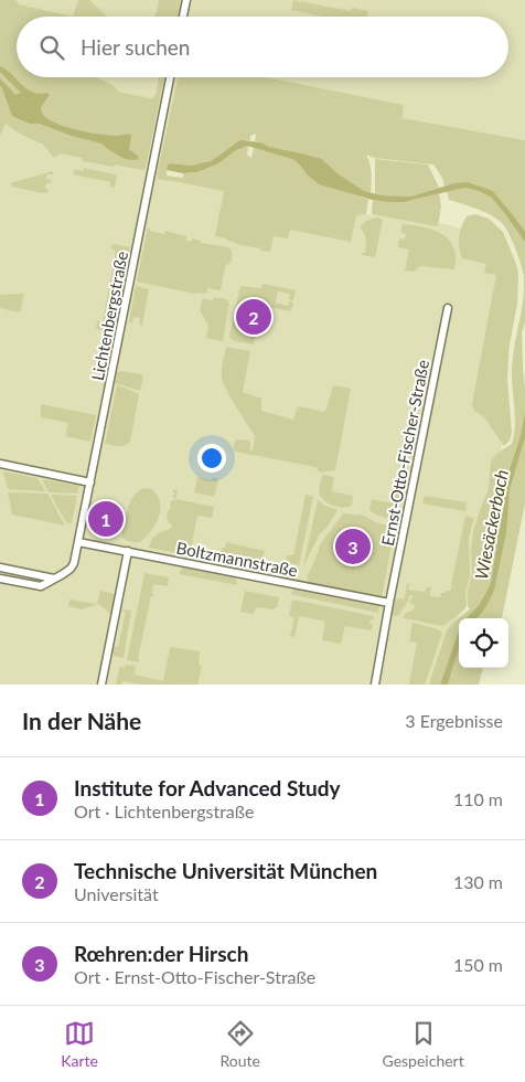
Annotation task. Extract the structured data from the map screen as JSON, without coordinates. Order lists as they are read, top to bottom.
{
  "streets": {
    "street": ["Lichtenbergstraße", "Ernst-Otto-Fischer-Straße", "Boltzmannstraße"]
  },
  "crossings": [
    ["Lichtenbergstraße", "Boltzmannstraße"],
    ["Ernst-Otto-Fischer-Straße", "Boltzmannstraße"]
  ],
  "water": ["Wiesäckerbach"],
  "page": {
    "search": "Hier suchen",
    "pins": ["2", "1", "3"],
    "heading": ["In der Nähe", "3 Ergebnisse"],
    "list": [
      {
        "mark": "1",
        "name": "Institute for Advanced Study",
        "note": "Ort · Lichtenbergstraße",
        "value": "110 m"
      },
      {
        "mark": "2",
        "name": "Technische Universität München",
        "note": "Universität",
        "value": "130 m"
      },
      {
        "mark": "3",
        "name": "Rœhren:der Hirsch",
        "note": "Ort · Ernst-Otto-Fischer-Straße",
        "value": "150 m"
      }
    ],
    "nav": ["Karte", "Route", "Gespeichert"]
  }
}
